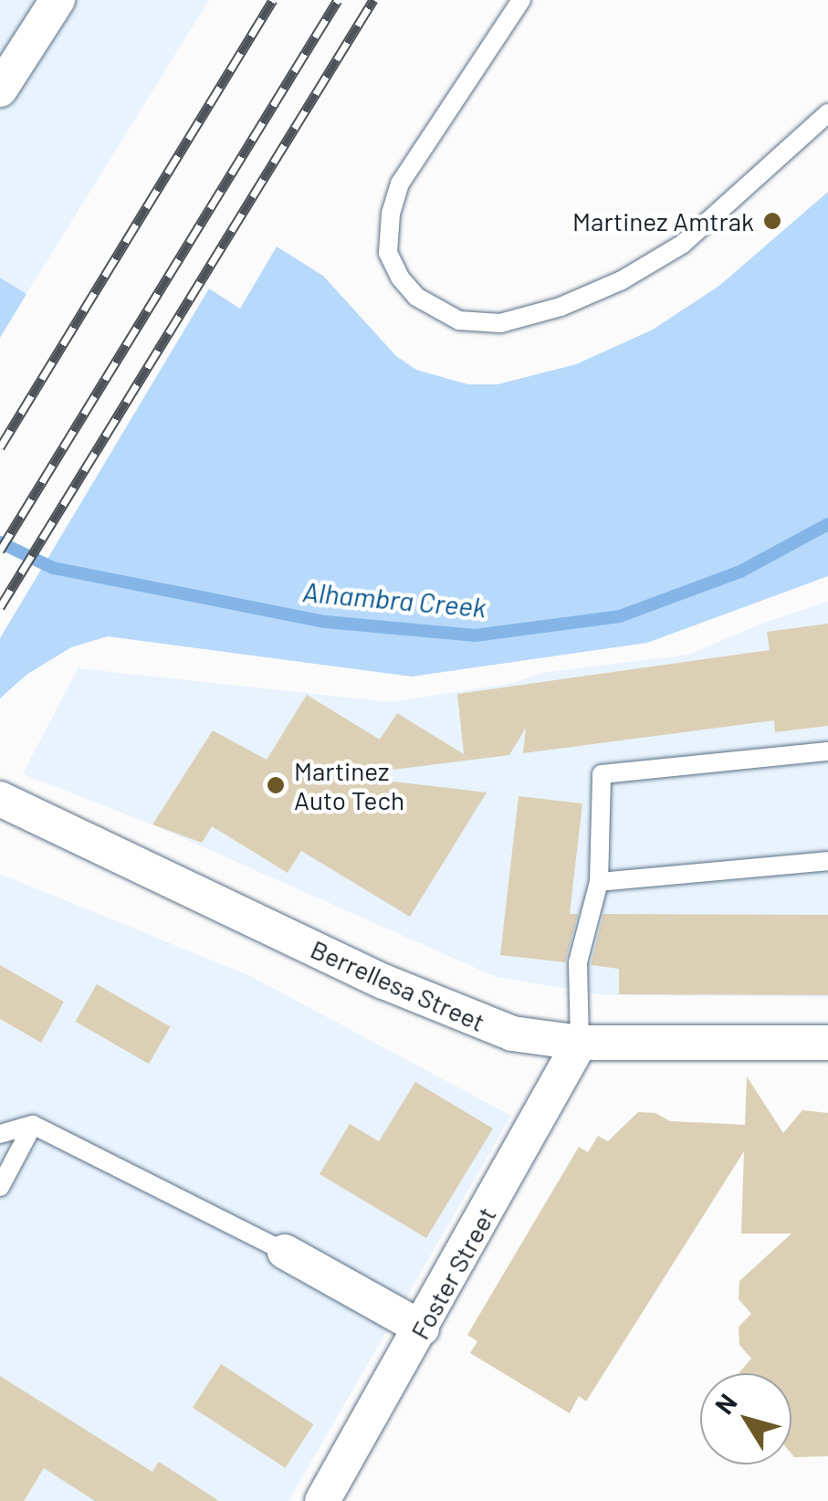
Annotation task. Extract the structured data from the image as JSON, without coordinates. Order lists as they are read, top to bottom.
{
  "streets": {
    "street": ["Berrellesa Street", "Foster Street"]
  },
  "crossings": [
    ["Berrellesa Street", "Foster Street"]
  ],
  "water": ["Alhambra Creek"],
  "places": ["Martinez Amtrak", "Martinez Auto Tech"],
  "north": "top left"
}
